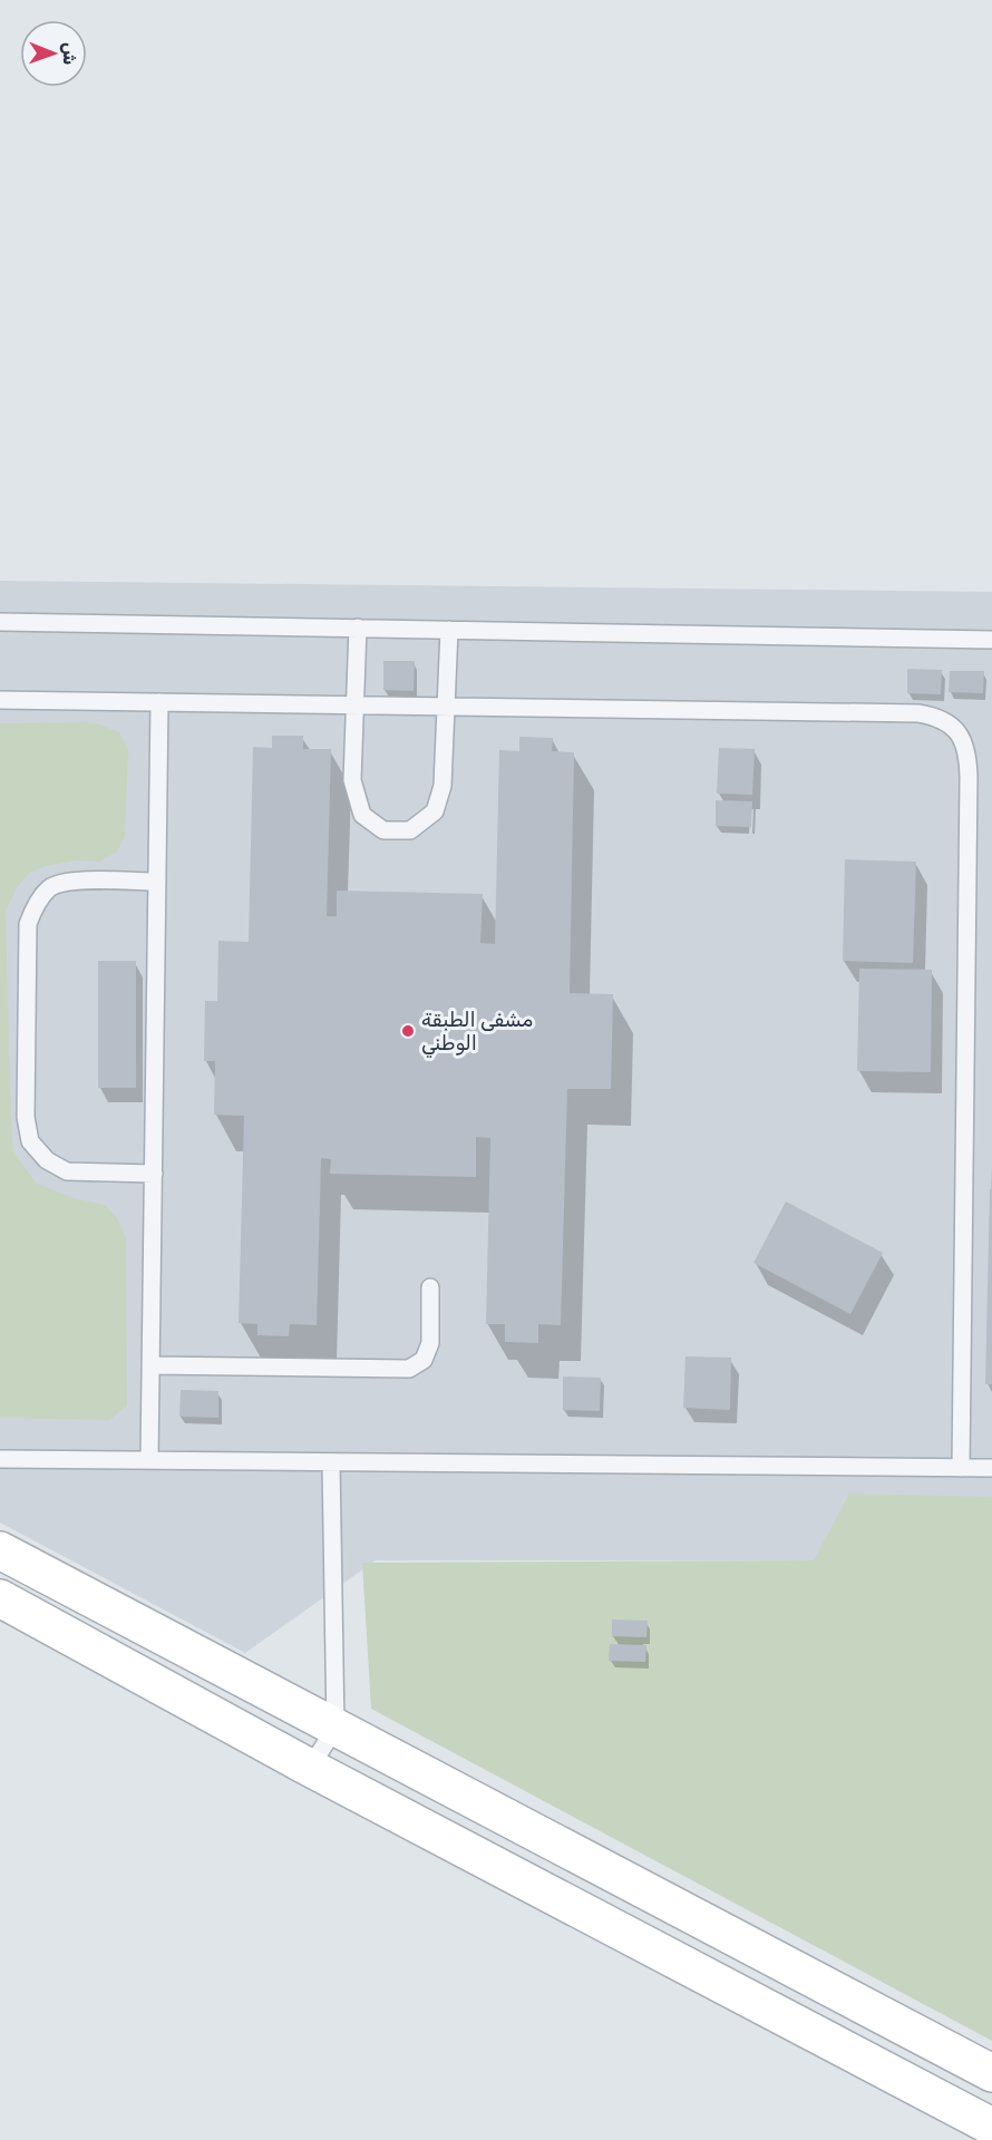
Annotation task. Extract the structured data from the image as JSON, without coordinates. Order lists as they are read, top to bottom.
{
  "places": ["مشفى الطبقة الوطني"],
  "north": "right"
}
